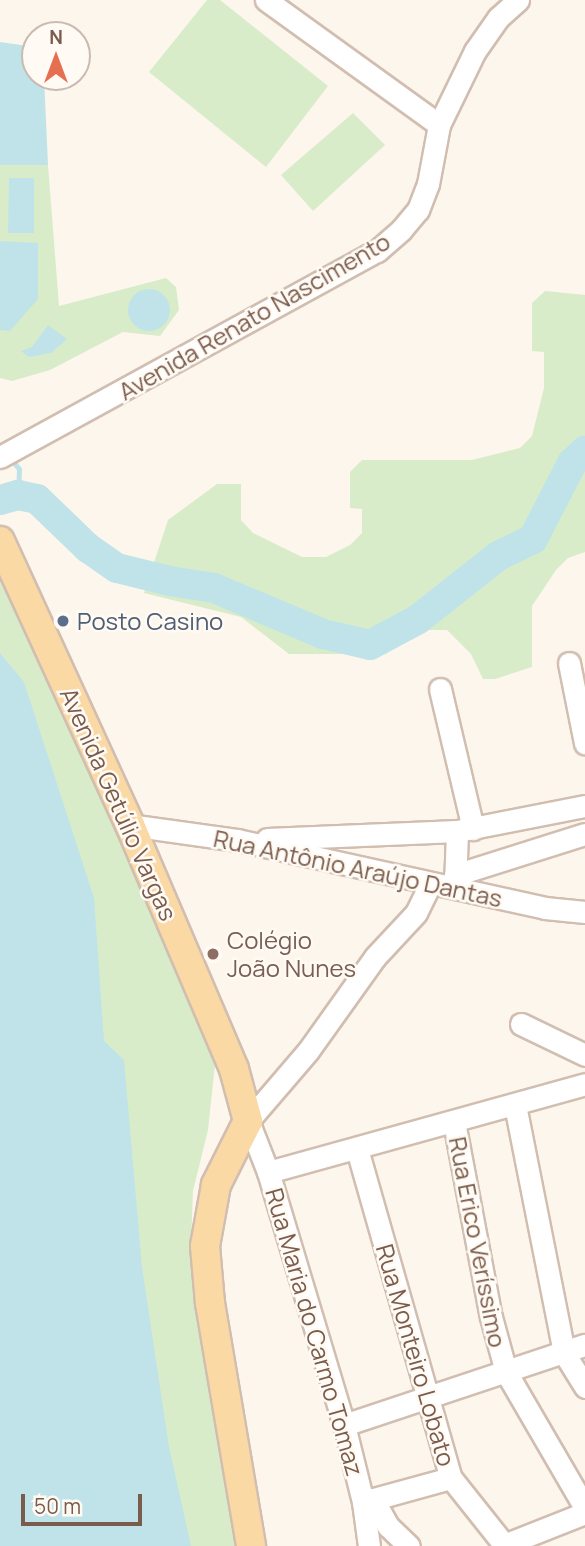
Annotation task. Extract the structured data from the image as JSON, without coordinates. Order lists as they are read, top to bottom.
{
  "streets": {
    "main road": ["Avenida Getúlio Vargas"],
    "street": [
      "Avenida Renato Nascimento",
      "Rua Antônio Araújo Dantas",
      "Rua Erico Veríssimo",
      "Rua Maria do Carmo Tomaz",
      "Rua Monteiro Lobato"
    ]
  },
  "crossings": [
    ["Avenida Getúlio Vargas", "Rua Antônio Araújo Dantas"],
    ["Avenida Getúlio Vargas", "Rua Maria do Carmo Tomaz"]
  ],
  "places": ["Posto Casino", "Colégio João Nunes"],
  "scale_bar": "50 m",
  "north": "top"
}
